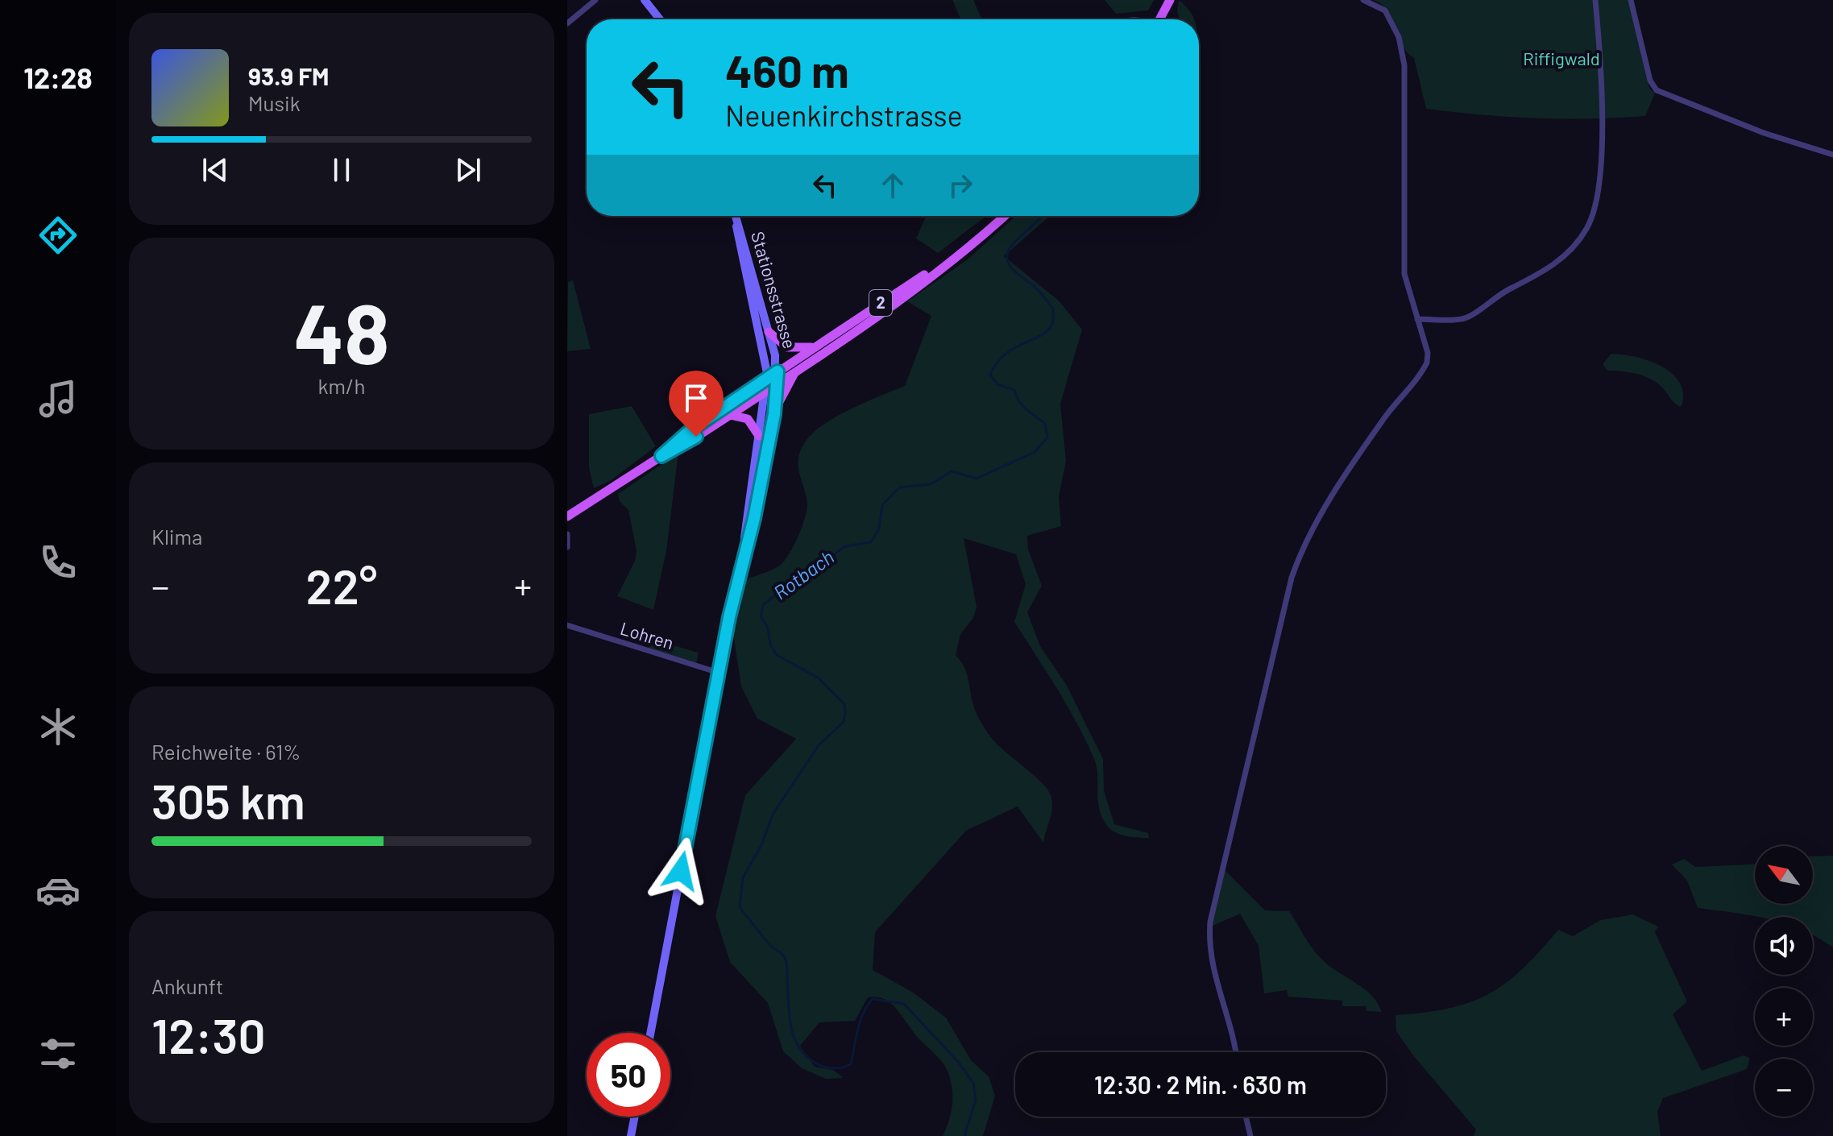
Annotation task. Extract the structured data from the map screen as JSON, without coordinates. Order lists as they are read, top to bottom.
{
  "streets": {
    "main road": ["Stationsstrasse", "2"],
    "street": ["Lohren"]
  },
  "crossings": [
    ["Stationsstrasse", "2"]
  ],
  "water": ["Rotbach"],
  "parks": ["Riffigwald"],
  "north": "top left",
  "page": {
    "tabs": "12:28",
    "turn": ["460 m", "Neuenkirchstrasse"],
    "song": ["93.9 FM", "Musik"],
    "tile": [
      ["48", "km/h"],
      "Klima",
      ["Reichweite · 61%", "305 km"],
      ["Ankunft", "12:30"]
    ],
    "heat": ["−", "22°", "+"],
    "map_buttons": ["+", "−"],
    "limit": "50",
    "trip": "12:30 · 2 Min. · 630 m"
  }
}
